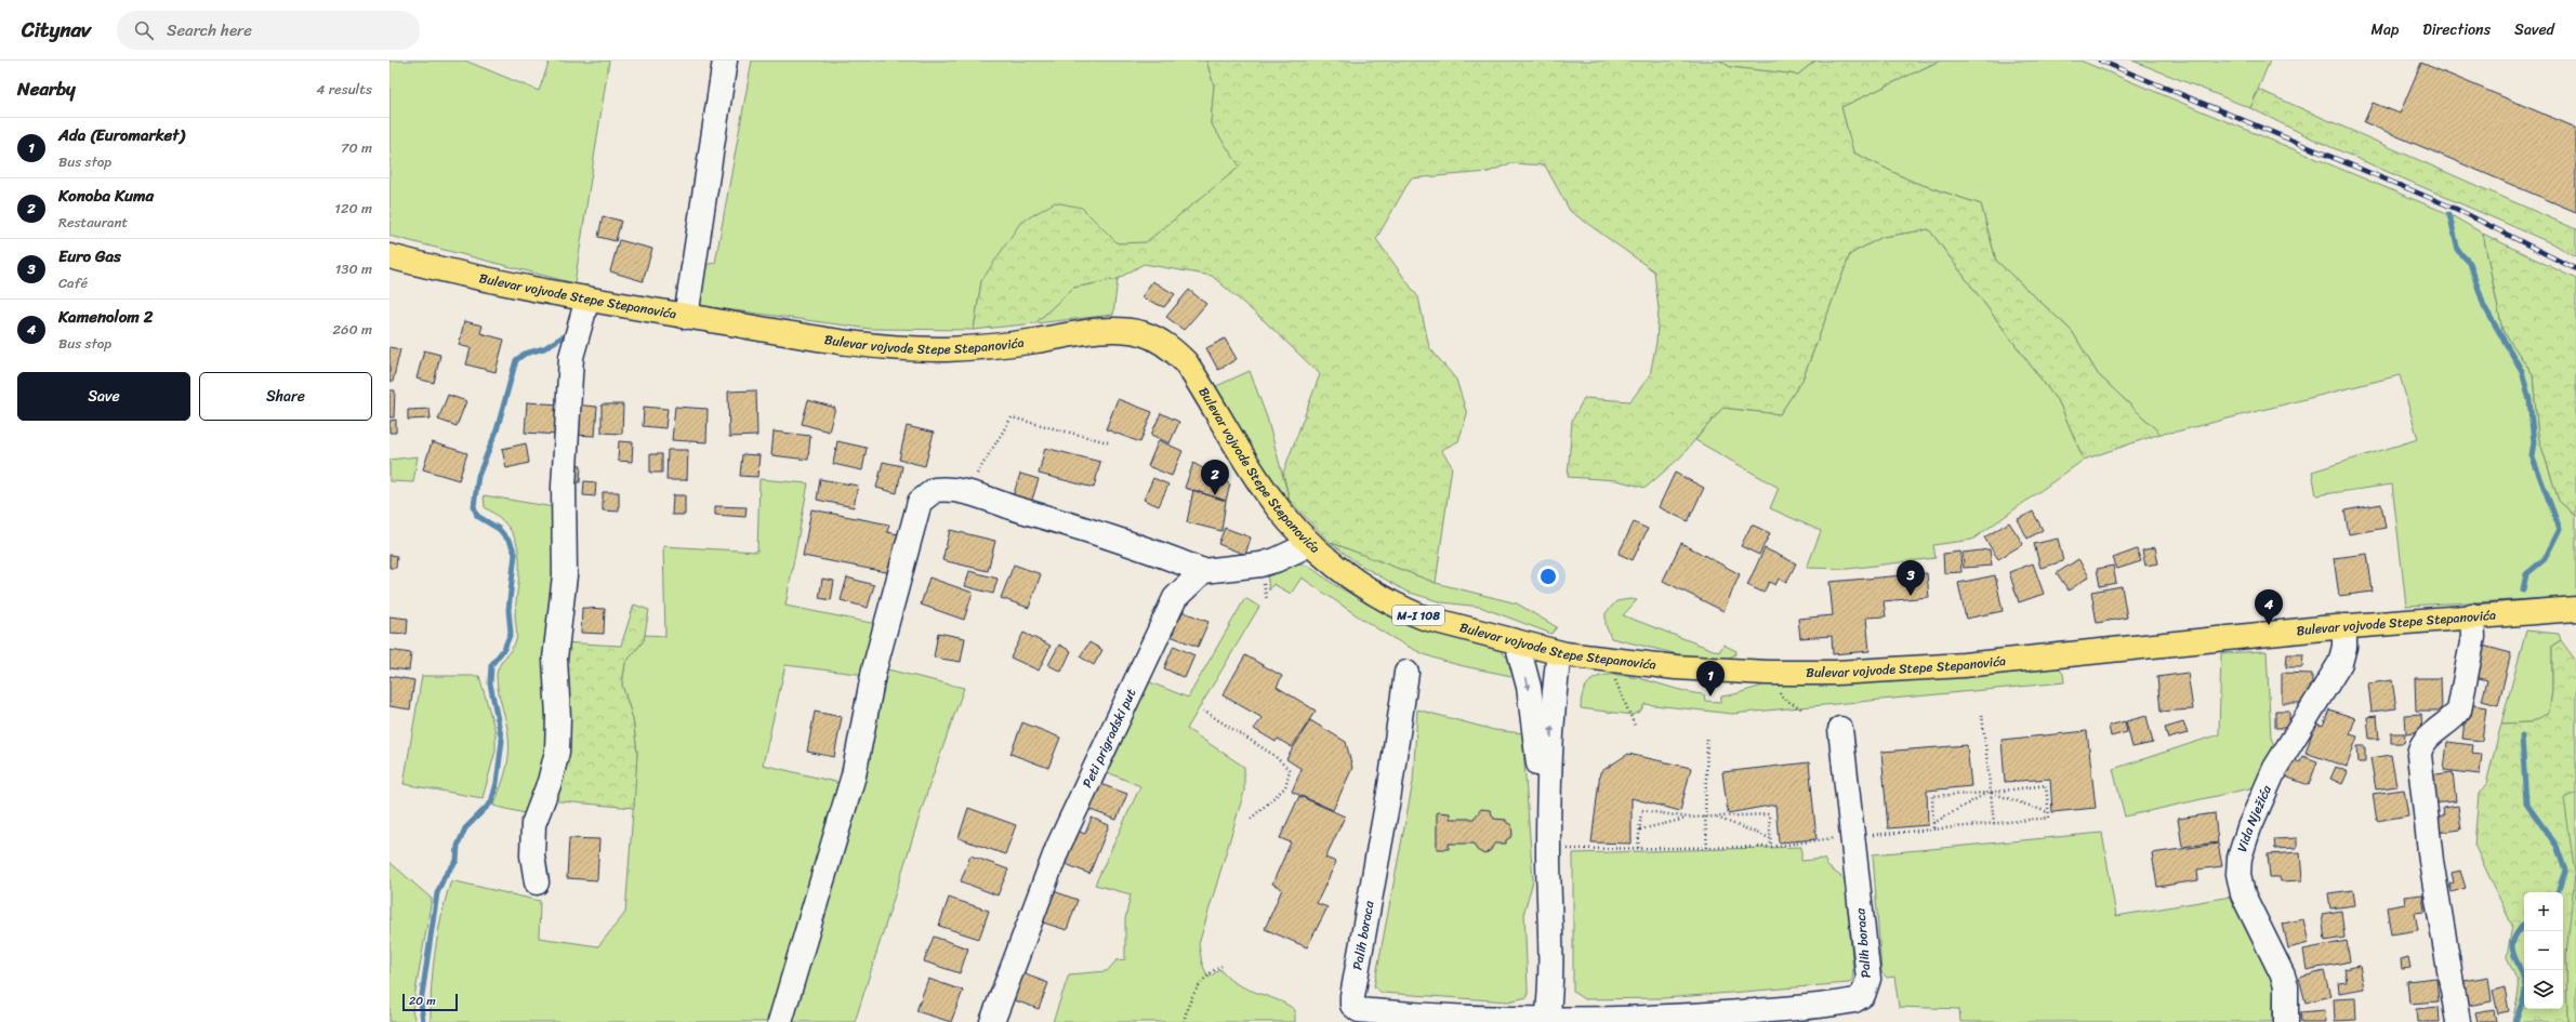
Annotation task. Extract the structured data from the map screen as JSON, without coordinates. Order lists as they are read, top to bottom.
{
  "streets": {
    "main road": ["Bulevar vojvode Stepe Stepanovića", "M-I 108"],
    "street": ["Peti prigradski put", "Vida Nježića", "Palih boraca"]
  },
  "crossings": [
    ["Bulevar vojvode Stepe Stepanovića", "Vida Nježića"]
  ],
  "scale_bar": "20 m",
  "page": {
    "header": "Citynav",
    "search": "Search here",
    "nav": ["Map", "Directions", "Saved"],
    "heading": ["Nearby", "4 results"],
    "list": [
      {
        "mark": "1",
        "name": "Ada (Euromarket)",
        "note": "Bus stop",
        "value": "70 m"
      },
      {
        "mark": "2",
        "name": "Konoba Kuma",
        "note": "Restaurant",
        "value": "120 m"
      },
      {
        "mark": "3",
        "name": "Euro Gas",
        "note": "Café",
        "value": "130 m"
      },
      {
        "mark": "4",
        "name": "Kamenolom 2",
        "note": "Bus stop",
        "value": "260 m"
      }
    ],
    "buttons": ["Save", "Share"],
    "pins": [
      "2",
      "3",
      "4",
      "1"
    ],
    "map_buttons": ["+", "−"],
    "scale": "20 m"
  }
}
